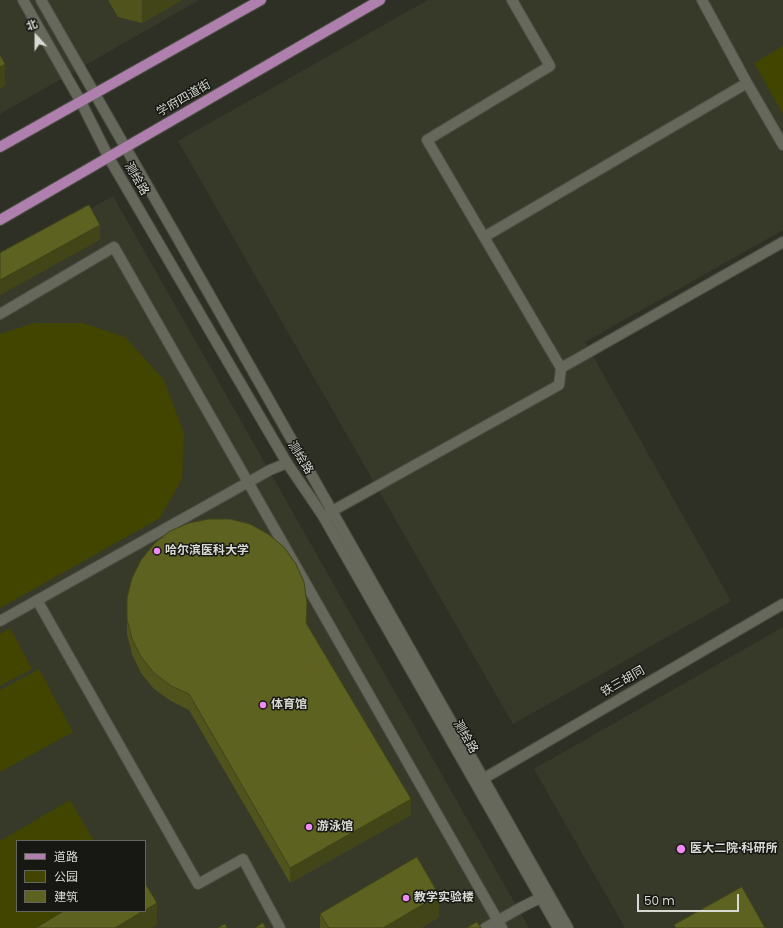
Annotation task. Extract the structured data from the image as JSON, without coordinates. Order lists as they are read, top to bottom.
{
  "streets": {
    "main road": ["学府四道街"],
    "street": ["测绘路", "铁三胡同"]
  },
  "crossings": [
    ["学府四道街", "测绘路"],
    ["测绘路", "铁三胡同"]
  ],
  "places": [
    "哈尔滨医科大学",
    "体育馆",
    "游泳馆",
    "医大二院·科研所",
    "教学实验楼"
  ],
  "legend": ["道路", "公园", "建筑"],
  "scale_bar": "50 m",
  "north": "top"
}
